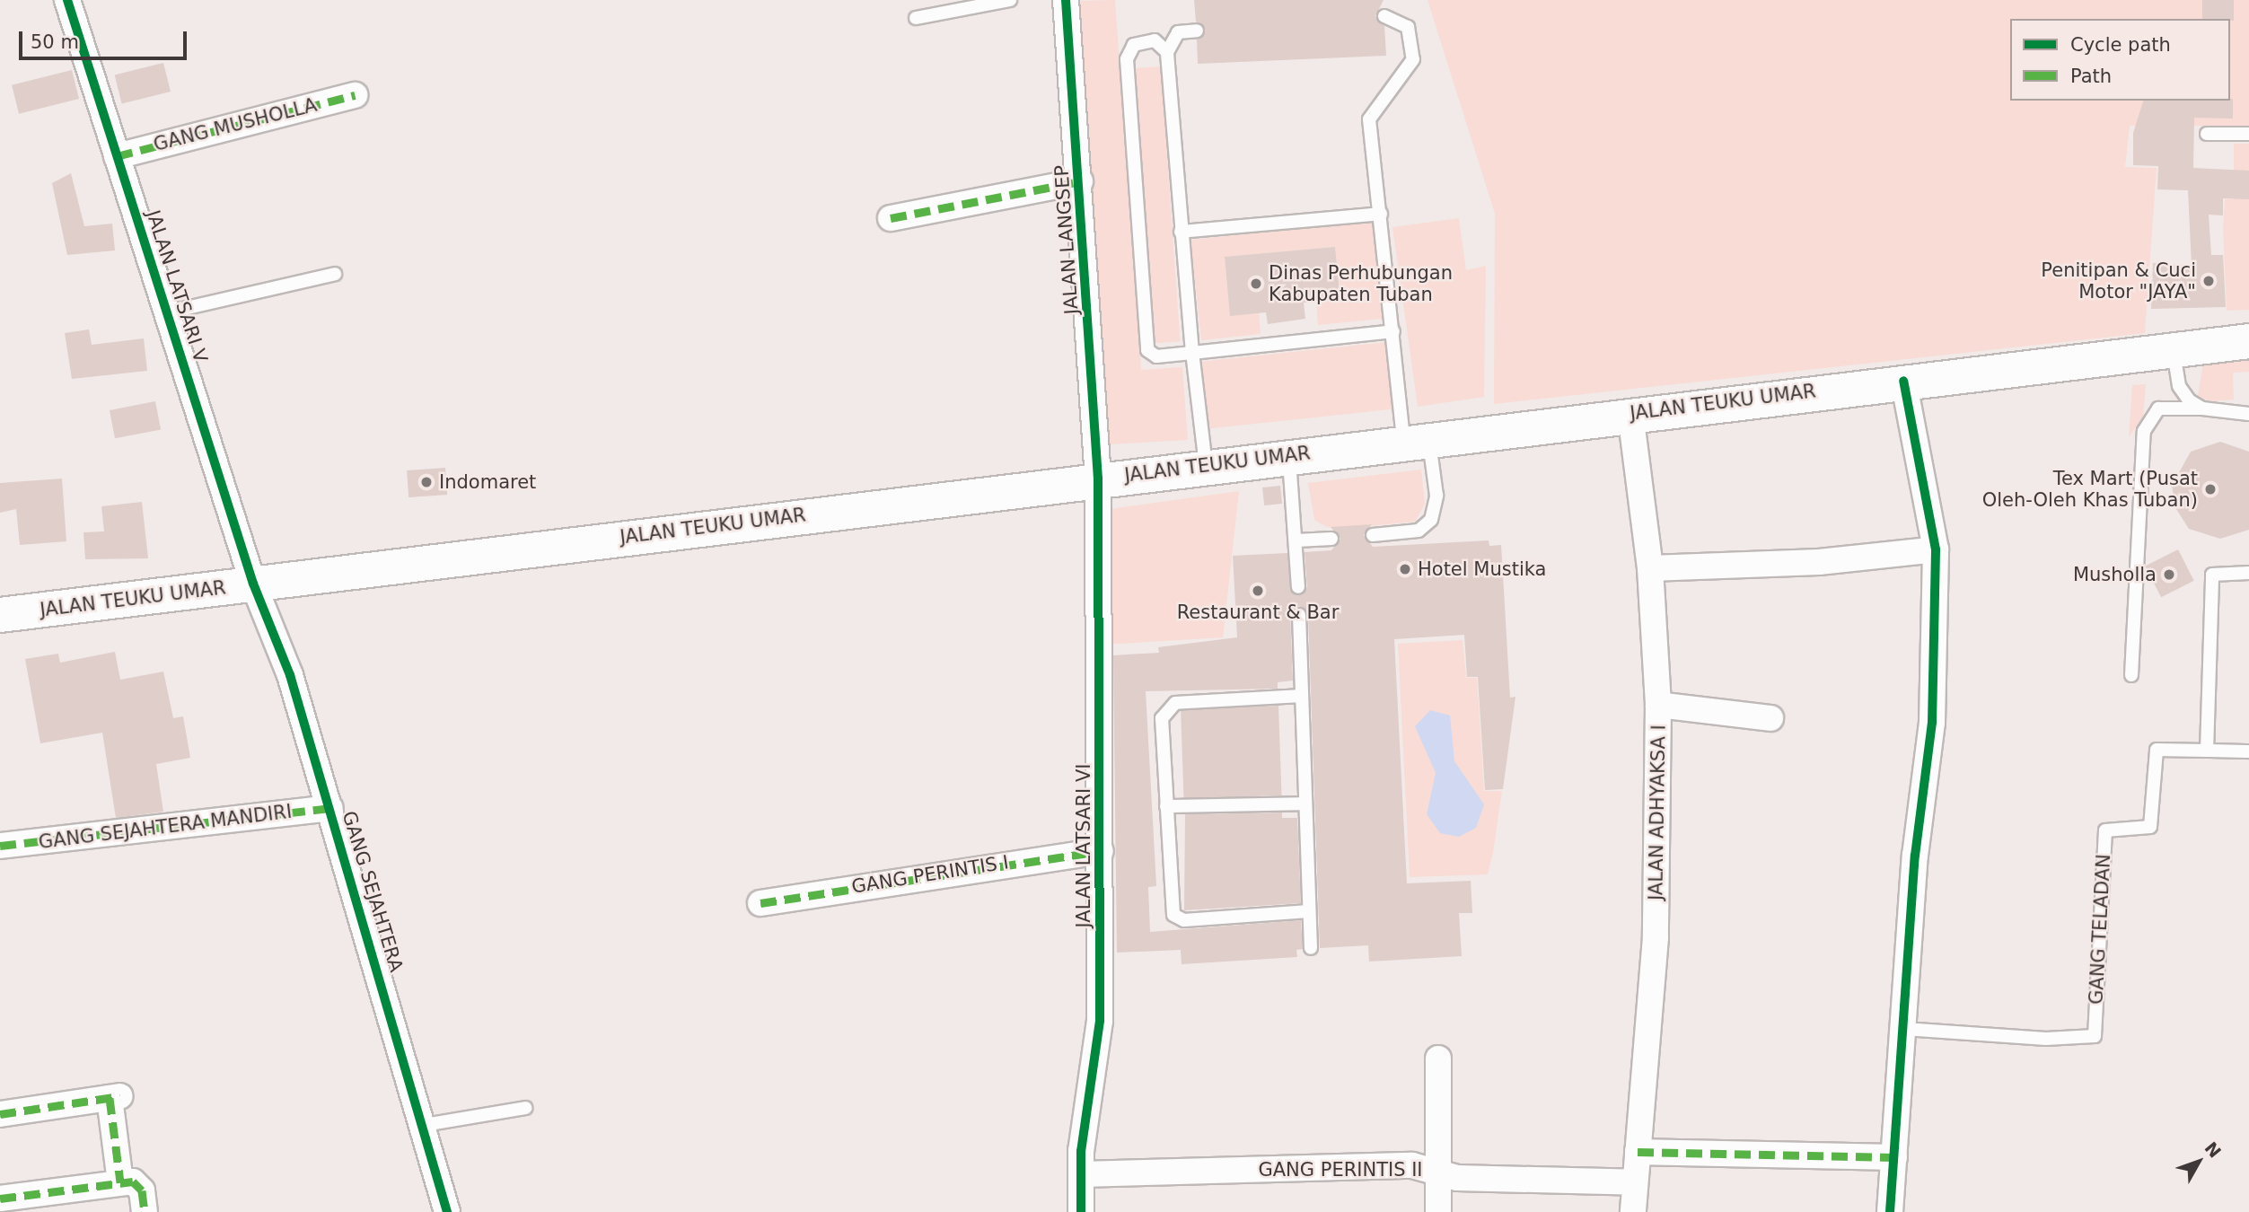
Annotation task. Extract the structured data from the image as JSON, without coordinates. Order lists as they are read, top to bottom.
{
  "streets": {
    "highway": ["JALAN TEUKU UMAR"],
    "street": [
      "GANG MUSHOLLA",
      "JALAN LANGSEP",
      "JALAN LATSARI V",
      "JALAN ADHYAKSA I",
      "GANG SEJAHTERA MANDIRI",
      "JALAN LATSARI VI",
      "GANG PERINTIS I",
      "GANG SEJAHTERA",
      "GANG PERINTIS II"
    ],
    "lane": ["GANG TELADAN"]
  },
  "crossings": [
    ["GANG MUSHOLLA", "JALAN LATSARI V"],
    ["JALAN LANGSEP", "JALAN TEUKU UMAR"],
    ["JALAN LANGSEP", "JALAN LATSARI VI"],
    ["JALAN LATSARI V", "JALAN TEUKU UMAR"],
    ["JALAN LATSARI V", "GANG SEJAHTERA"],
    ["JALAN TEUKU UMAR", "JALAN ADHYAKSA I"],
    ["JALAN TEUKU UMAR", "JALAN LATSARI VI"],
    ["JALAN TEUKU UMAR", "GANG SEJAHTERA"],
    ["JALAN ADHYAKSA I", "GANG PERINTIS II"],
    ["GANG SEJAHTERA MANDIRI", "GANG SEJAHTERA"],
    ["JALAN LATSARI VI", "GANG PERINTIS I"],
    ["JALAN LATSARI VI", "GANG PERINTIS II"]
  ],
  "places": [
    "Penitipan & Cuci Motor \"JAYA\"",
    "Dinas Perhubungan Kabupaten Tuban",
    "Indomaret",
    "Tex Mart (Pusat Oleh-Oleh Khas Tuban)",
    "Hotel Mustika",
    "Musholla",
    "Restaurant & Bar"
  ],
  "legend": ["Cycle path", "Path"],
  "scale_bar": "50 m",
  "north": "top right"
}
